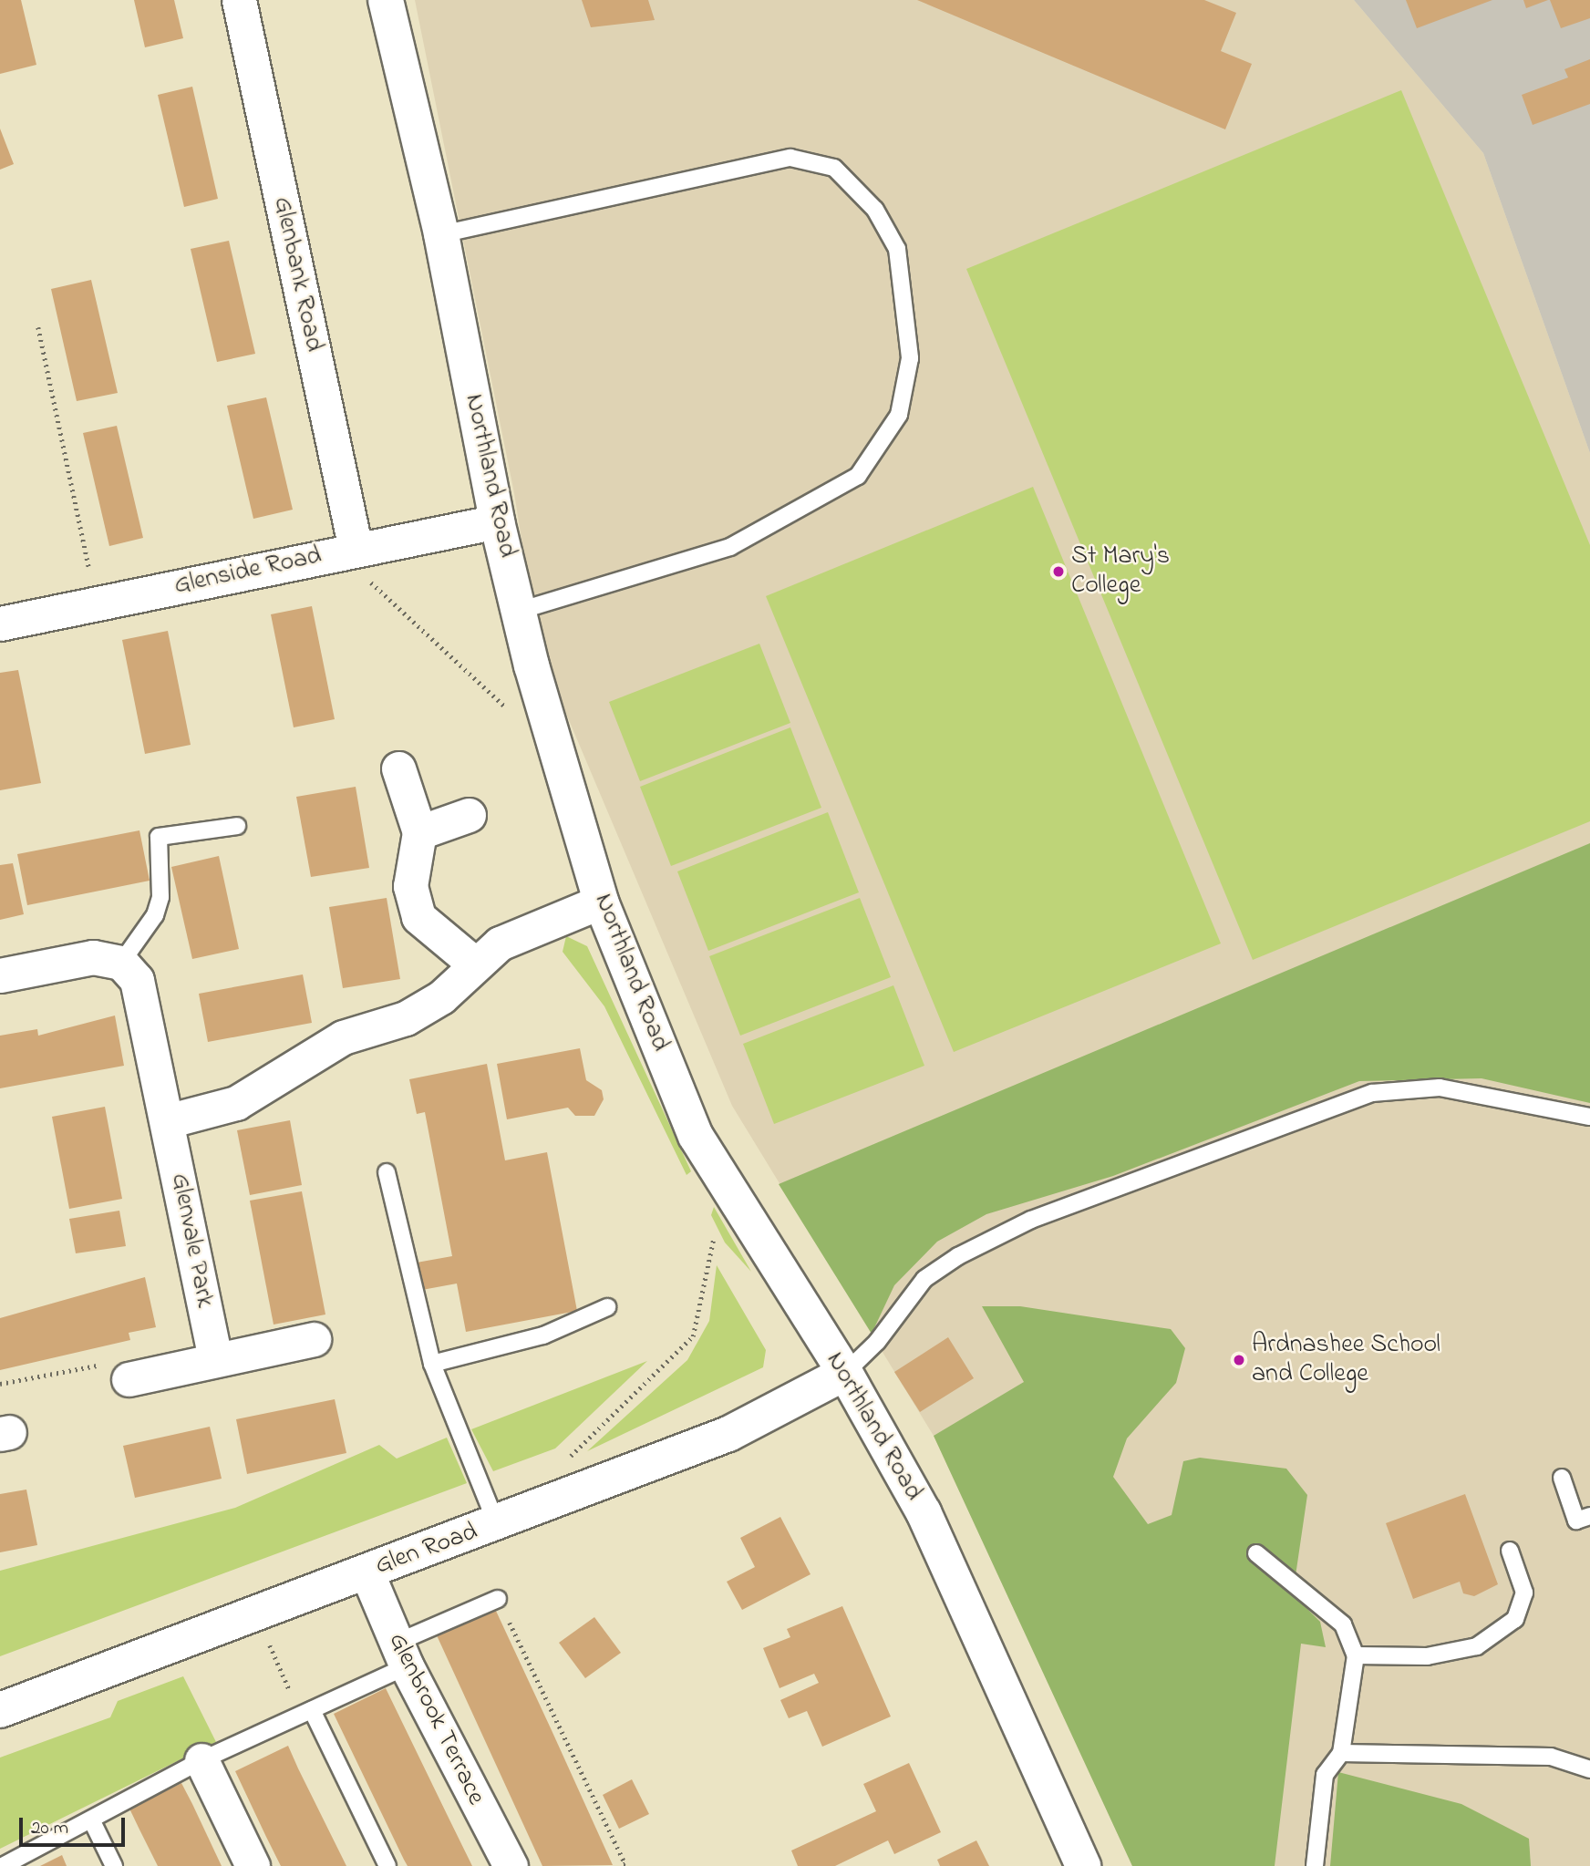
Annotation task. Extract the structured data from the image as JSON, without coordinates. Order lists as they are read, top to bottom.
{
  "streets": {
    "main road": ["Northland Road", "Glen Road"],
    "street": [
      "Glenbank Road",
      "Glenside Road",
      "Glenvale Park",
      "Glenbrook Terrace"
    ]
  },
  "crossings": [
    ["Glenbank Road", "Glenside Road"],
    ["Northland Road", "Glenside Road"],
    ["Northland Road", "Glen Road"],
    ["Glen Road", "Glenbrook Terrace"]
  ],
  "places": ["St Mary's College", "Ardnashee School and College"],
  "scale_bar": "20 m"
}
